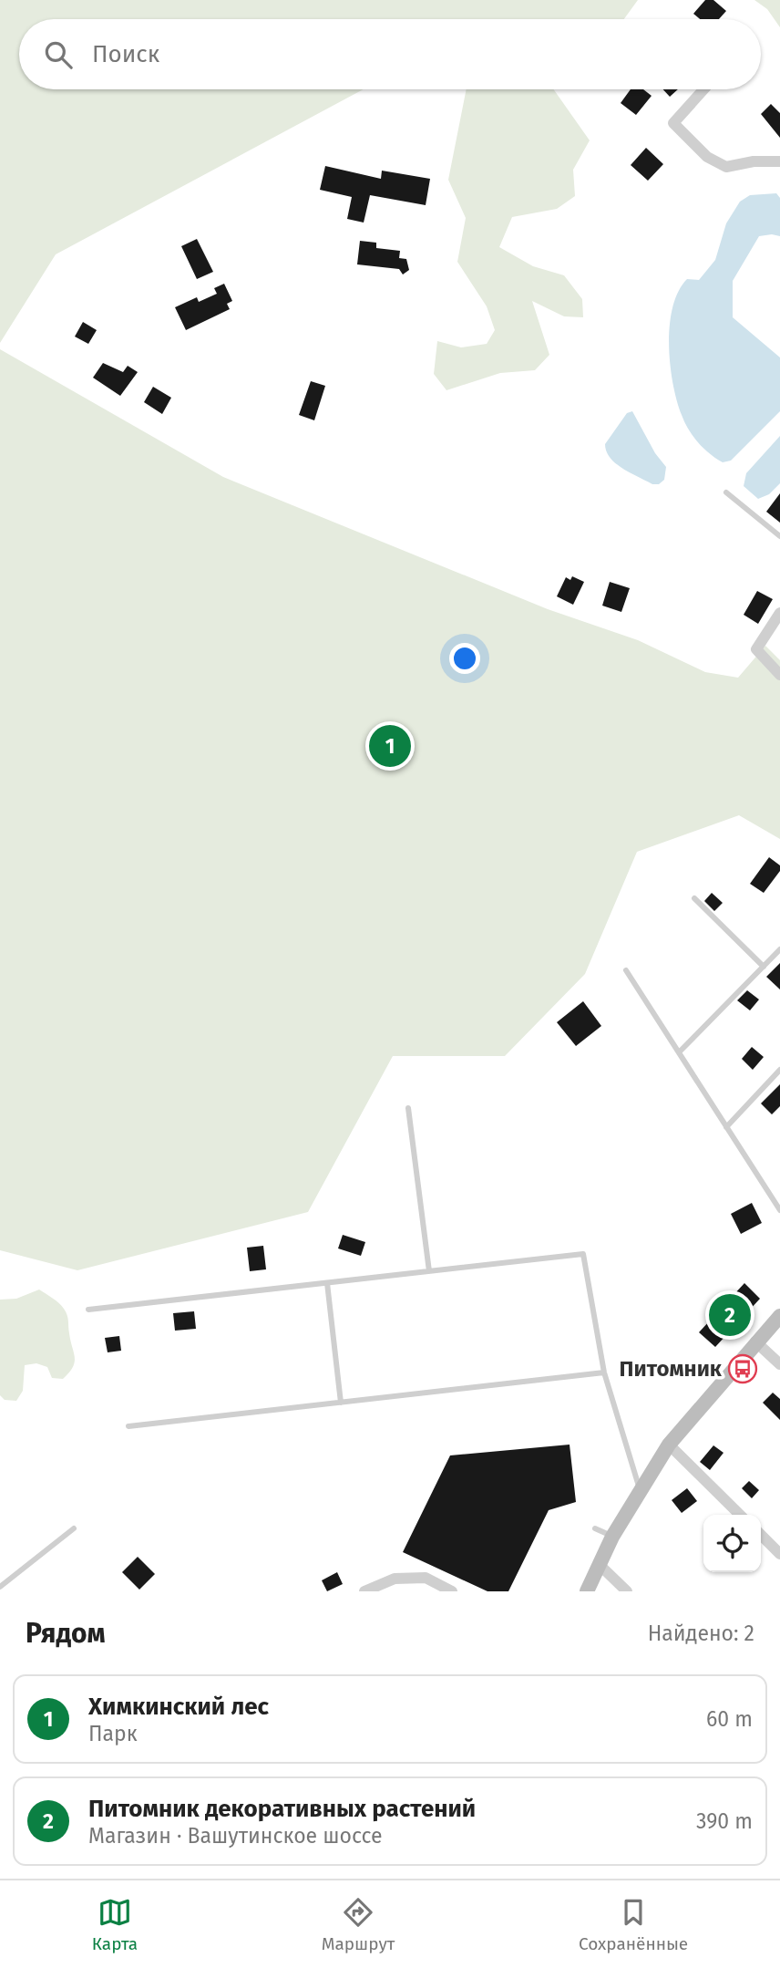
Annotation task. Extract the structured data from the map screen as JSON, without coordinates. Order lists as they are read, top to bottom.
{
  "places": {
    "bus stop": ["Питомник"]
  },
  "page": {
    "search": "Поиск",
    "pins": ["1", "2"],
    "heading": ["Рядом", "Найдено: 2"],
    "list": [
      {
        "mark": "1",
        "name": "Химкинский лес",
        "note": "Парк",
        "value": "60 m"
      },
      {
        "mark": "2",
        "name": "Питомник декоративных растений",
        "note": "Магазин · Вашутинское шоссе",
        "value": "390 m"
      }
    ],
    "nav": ["Карта", "Маршрут", "Сохранённые"]
  }
}
